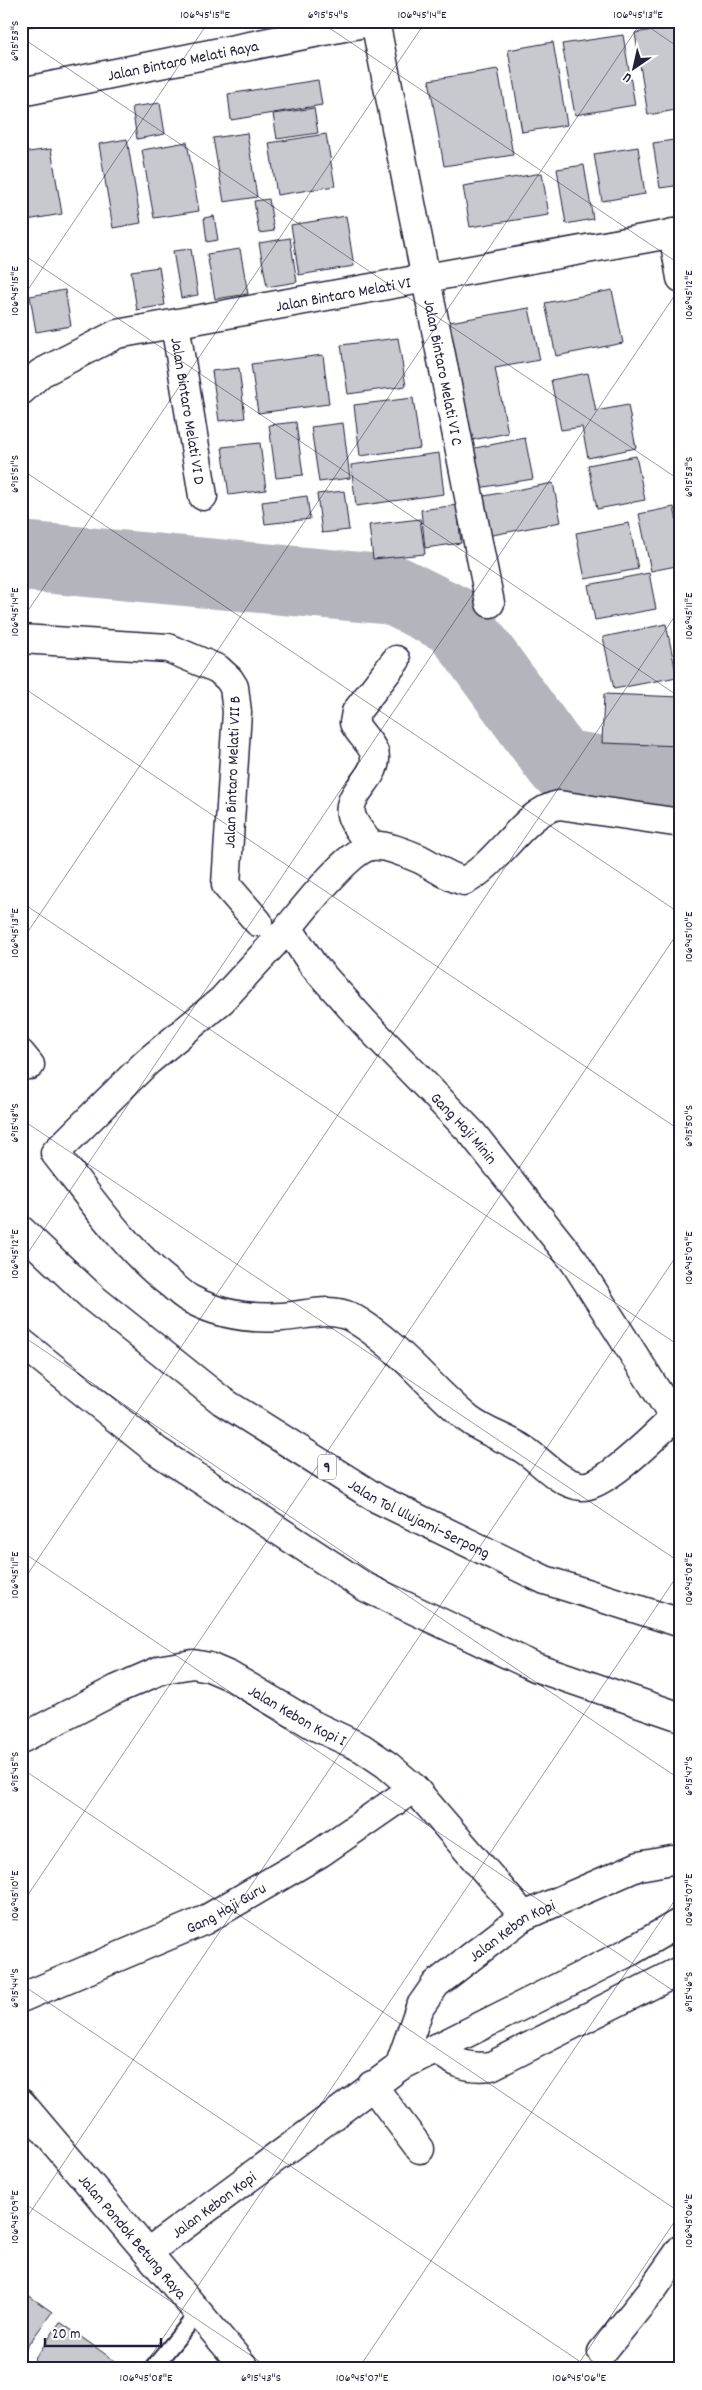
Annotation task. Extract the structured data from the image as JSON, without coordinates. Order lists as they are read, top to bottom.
{
  "streets": {
    "main road": [
      "Jalan Bintaro Melati Raya",
      "Jalan Bintaro Melati VI",
      "Jalan Bintaro Melati VI C",
      "Jalan Bintaro Melati VI D",
      "Jalan Bintaro Melati VII B",
      "Gang Haji Minin",
      "9",
      "Jalan Tol Ulujami–Serpong",
      "Jalan Kebon Kopi I",
      "Gang Haji Guru",
      "Jalan Kebon Kopi",
      "Jalan Pondok Betung Raya"
    ]
  },
  "crossings": [
    ["Jalan Bintaro Melati Raya", "Jalan Bintaro Melati VI C"],
    ["Jalan Bintaro Melati VI", "Jalan Bintaro Melati VI C"],
    ["Jalan Bintaro Melati VI", "Jalan Bintaro Melati VI D"],
    ["Jalan Kebon Kopi I", "Gang Haji Guru"],
    ["Jalan Kebon Kopi I", "Jalan Kebon Kopi"],
    ["Jalan Kebon Kopi", "Jalan Pondok Betung Raya"]
  ],
  "scale_bar": "20 m",
  "north": "bottom left",
  "coordinates": [
    "106°45'15\"E",
    "6°15'54\"S",
    "106°45'14\"E",
    "106°45'13\"E",
    "6°15'53\"S",
    "106°45'12\"E",
    "6°15'51\"S",
    "106°45'11\"E",
    "106°45'10\"E",
    "6°15'48\"S",
    "6°15'50\"S",
    "106°45'09\"E",
    "106°45'08\"E",
    "6°15'45\"S",
    "6°15'47\"S",
    "106°45'07\"E",
    "6°15'44\"S",
    "6°15'46\"S",
    "106°45'06\"E",
    "6°15'43\"S"
  ]
}
